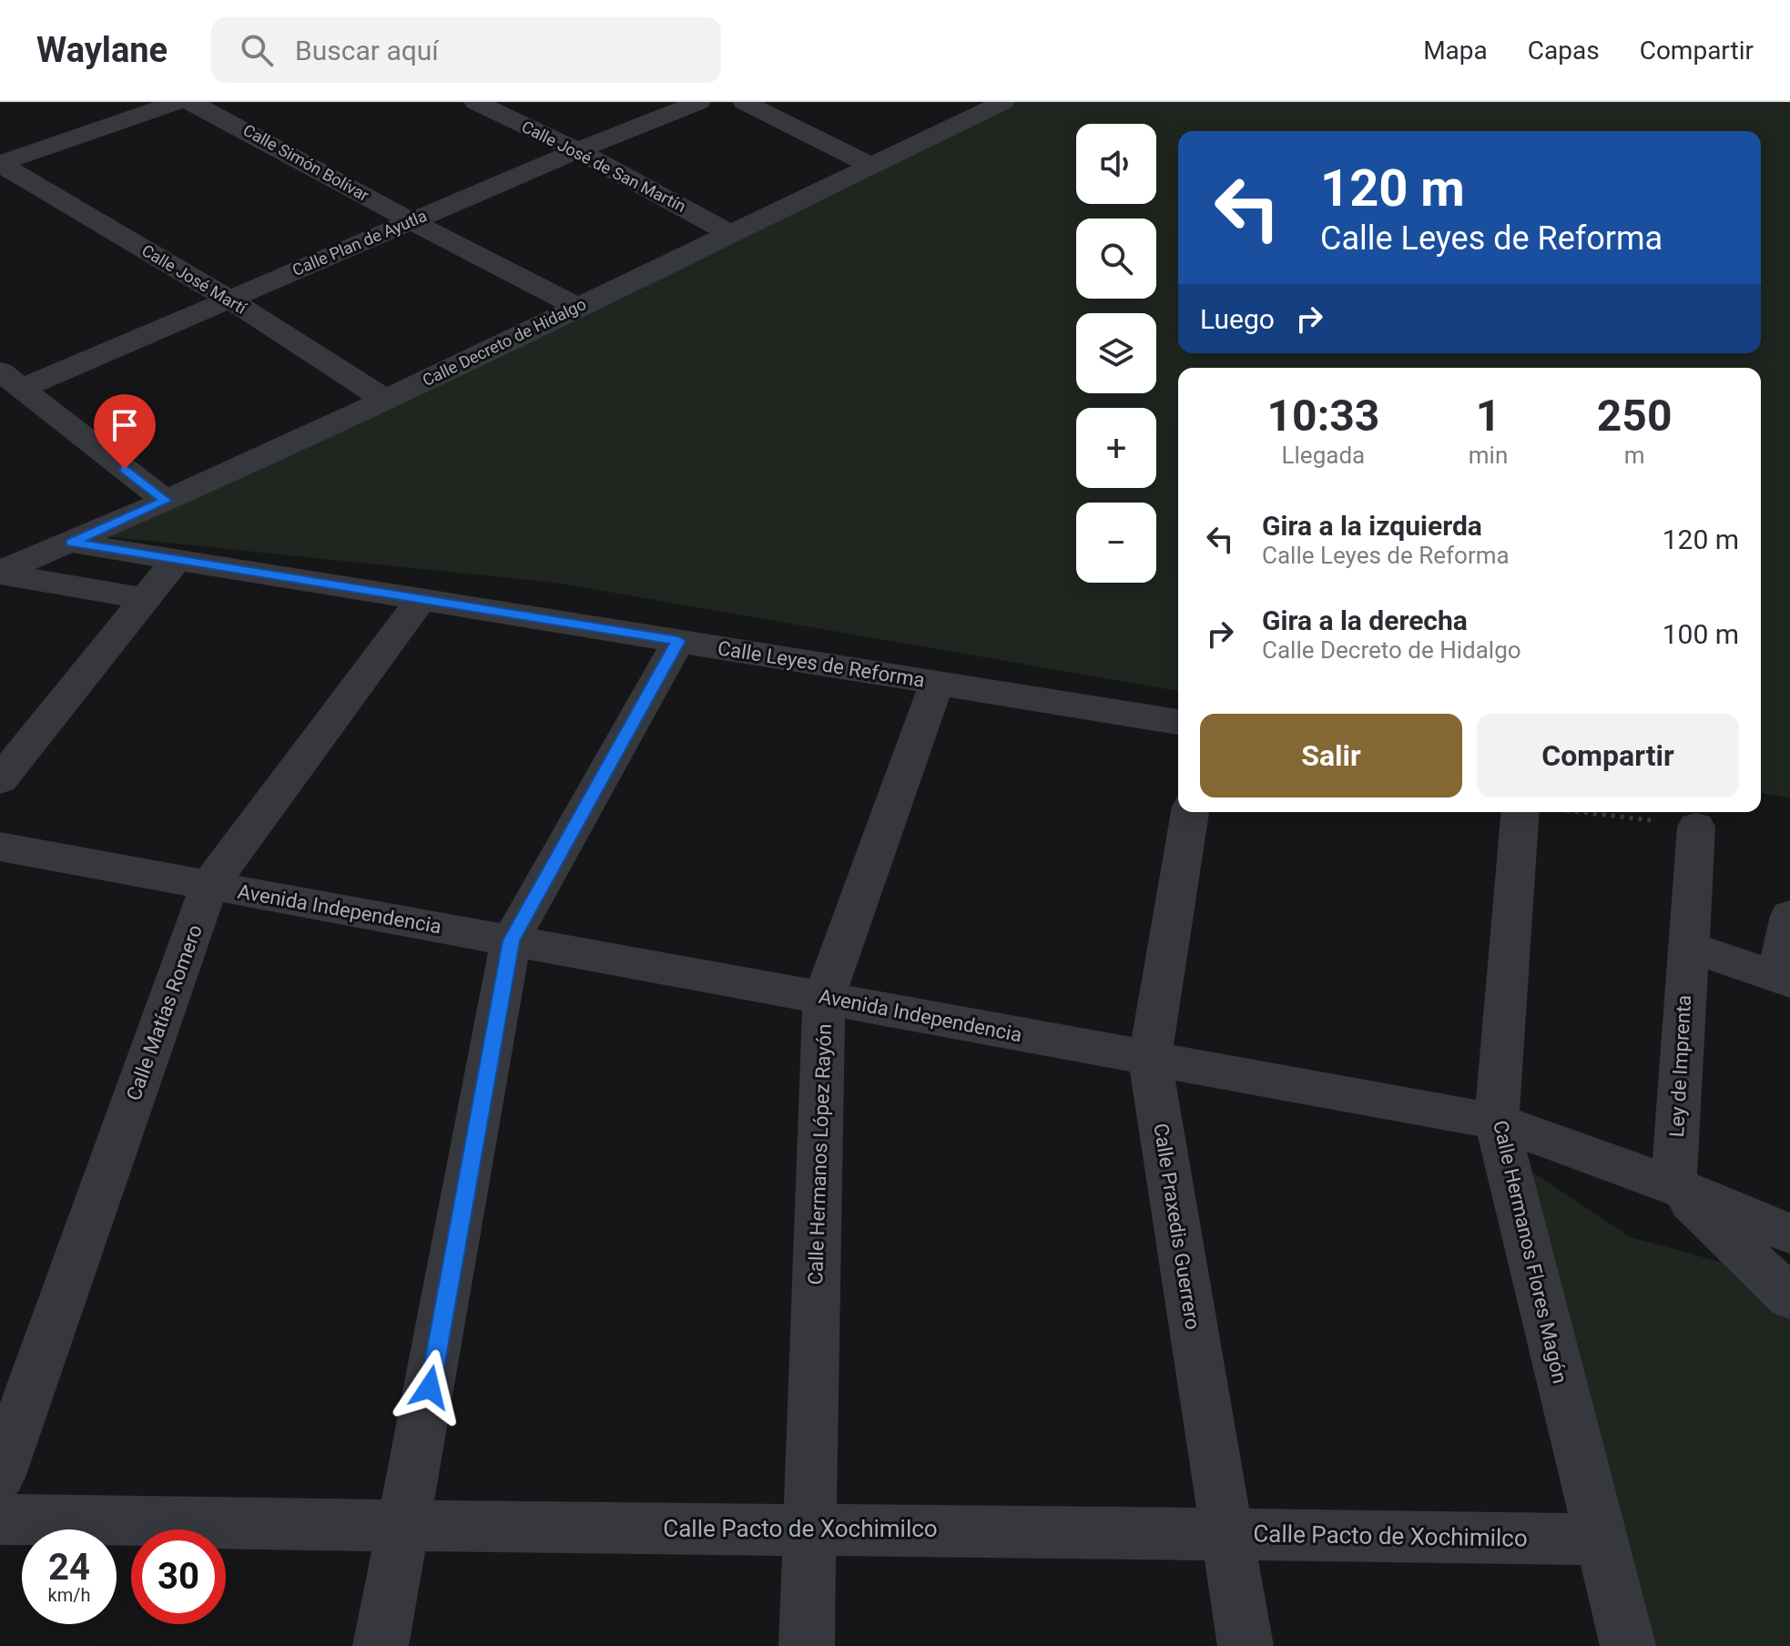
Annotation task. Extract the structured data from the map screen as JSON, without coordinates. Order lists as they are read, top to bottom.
{
  "streets": {
    "street": [
      "Calle Simón Bolívar",
      "Calle José de San Martín",
      "Calle Plan de Ayutla",
      "Calle José Martí",
      "Calle Decreto de Hidalgo",
      "Calle Leyes de Reforma",
      "Avenida Independencia",
      "Calle Matías Romero",
      "Ley de Imprenta",
      "Calle Hermanos López Rayón",
      "Calle Praxedis Guerrero",
      "Calle Hermanos Flores Magón",
      "Calle Pacto de Xochimilco"
    ]
  },
  "crossings": [
    ["Calle Simón Bolívar", "Calle Plan de Ayutla"],
    ["Calle Simón Bolívar", "Calle Decreto de Hidalgo"],
    ["Calle José de San Martín", "Calle Plan de Ayutla"],
    ["Calle José de San Martín", "Calle Decreto de Hidalgo"],
    ["Calle Plan de Ayutla", "Calle José Martí"],
    ["Calle José Martí", "Calle Decreto de Hidalgo"],
    ["Calle Decreto de Hidalgo", "Calle Leyes de Reforma"],
    ["Calle Leyes de Reforma", "Calle Matías Romero"],
    ["Calle Leyes de Reforma", "Calle Hermanos López Rayón"],
    ["Avenida Independencia", "Calle Matías Romero"],
    ["Avenida Independencia", "Ley de Imprenta"],
    ["Avenida Independencia", "Calle Hermanos López Rayón"],
    ["Avenida Independencia", "Calle Praxedis Guerrero"],
    ["Avenida Independencia", "Calle Hermanos Flores Magón"],
    ["Calle Hermanos López Rayón", "Calle Pacto de Xochimilco"],
    ["Calle Praxedis Guerrero", "Calle Pacto de Xochimilco"],
    ["Calle Hermanos Flores Magón", "Calle Pacto de Xochimilco"]
  ],
  "page": {
    "header": "Waylane",
    "search": "Buscar aquí",
    "nav": ["Mapa", "Capas", "Compartir"],
    "map_buttons": ["+", "−"],
    "turn": ["120 m", "Calle Leyes de Reforma"],
    "then": "Luego",
    "eta": [
      "10:33",
      "Llegada",
      "1",
      "min",
      "250",
      "m"
    ],
    "list": [
      {
        "name": "Gira a la izquierda",
        "note": "Calle Leyes de Reforma",
        "value": "120 m"
      },
      {
        "name": "Gira a la derecha",
        "note": "Calle Decreto de Hidalgo",
        "value": "100 m"
      }
    ],
    "buttons": ["Salir", "Compartir"],
    "speed": "24 km/h",
    "limit": "30"
  }
}
